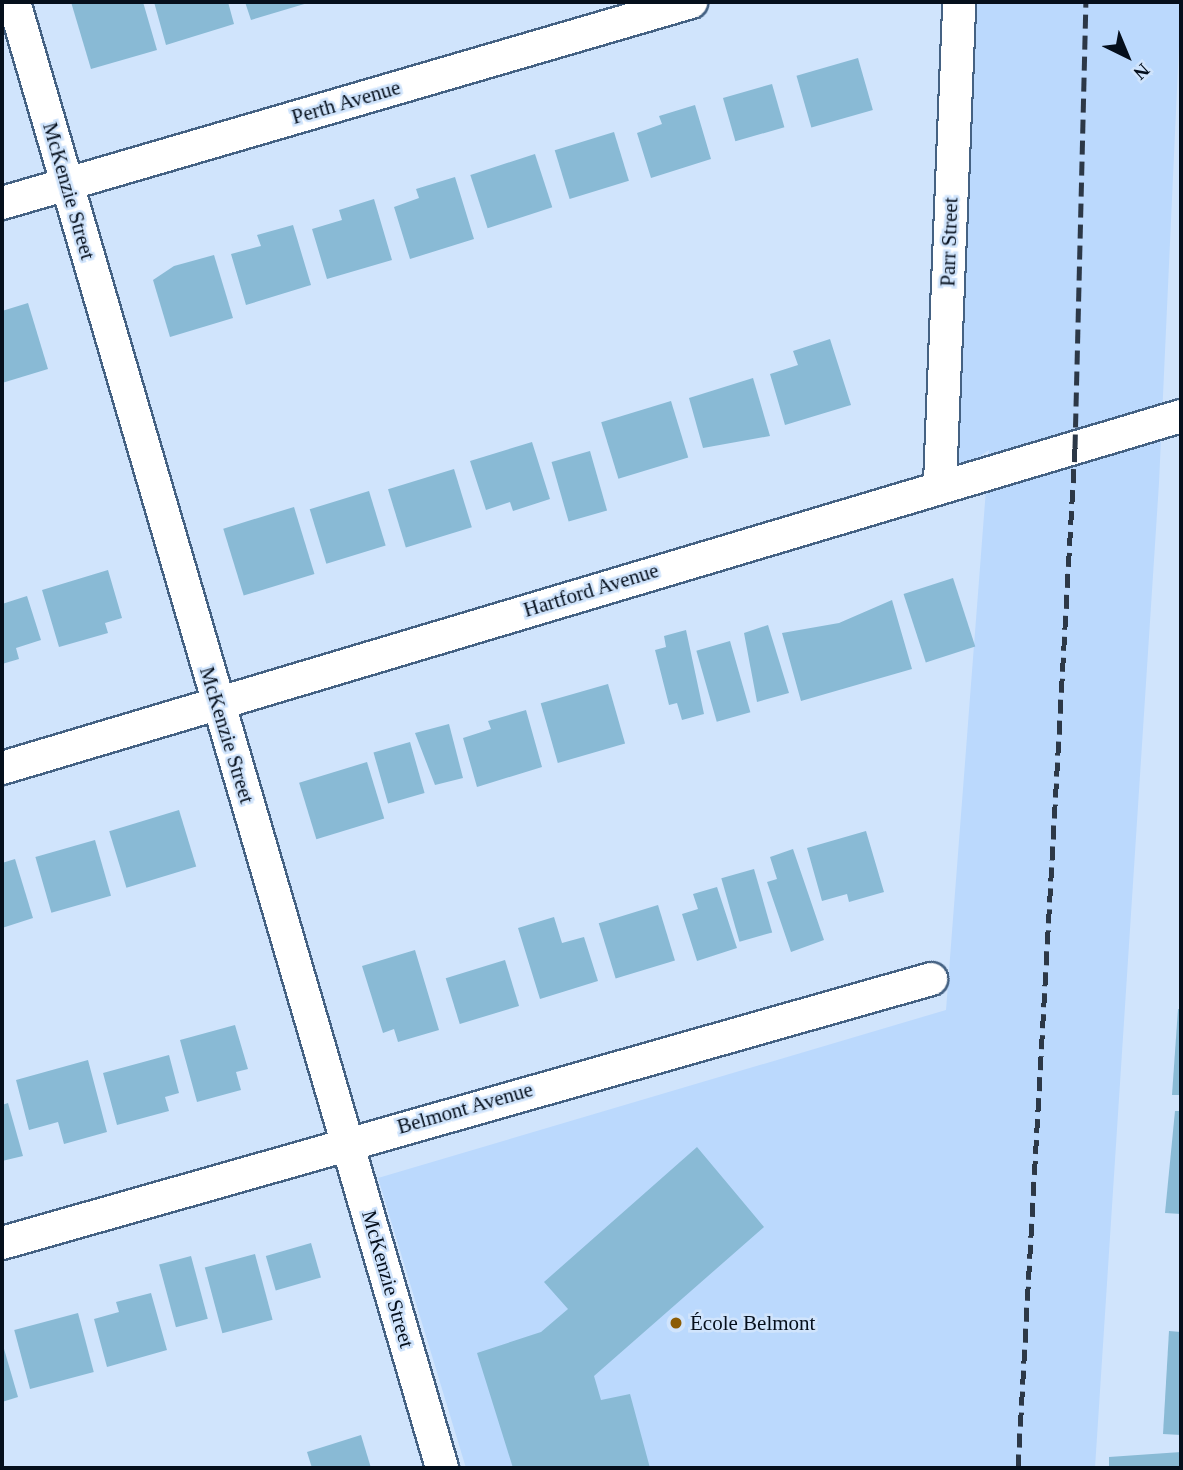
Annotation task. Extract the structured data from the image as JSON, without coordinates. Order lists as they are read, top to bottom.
{
  "streets": {
    "street": [
      "Perth Avenue",
      "McKenzie Street",
      "Parr Street",
      "Hartford Avenue",
      "Belmont Avenue"
    ]
  },
  "crossings": [
    ["Perth Avenue", "McKenzie Street"],
    ["McKenzie Street", "Hartford Avenue"],
    ["McKenzie Street", "Belmont Avenue"],
    ["Parr Street", "Hartford Avenue"]
  ],
  "places": ["École Belmont"],
  "north": "bottom right"
}
